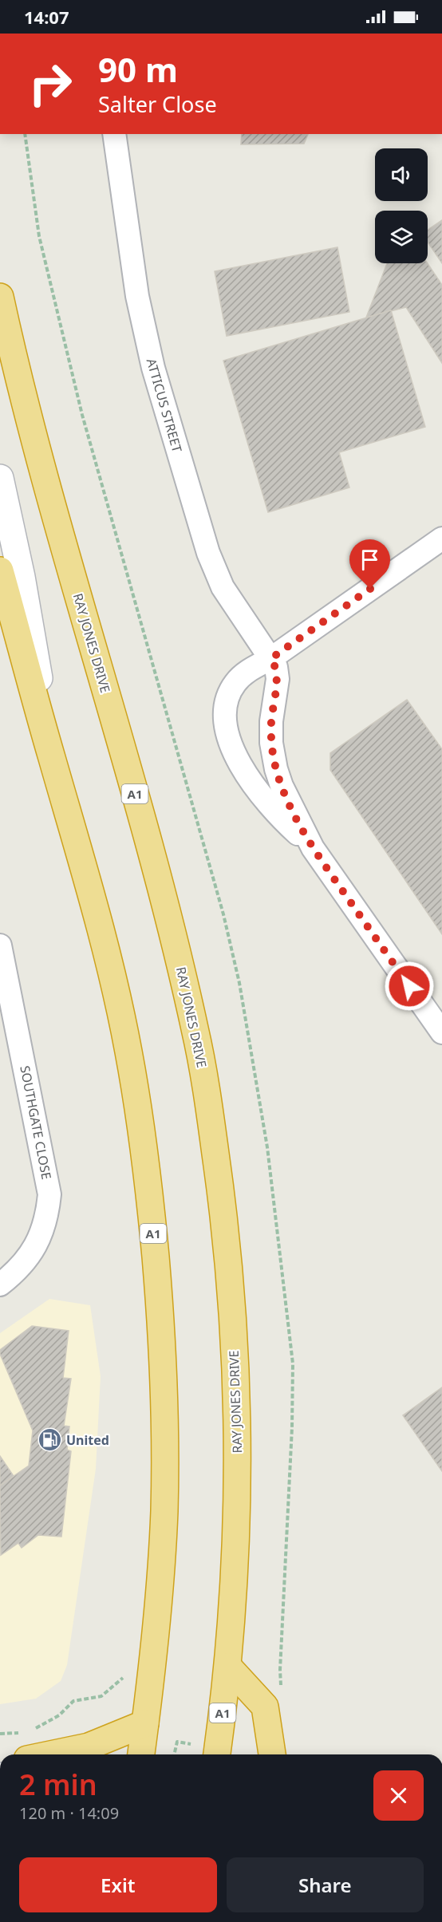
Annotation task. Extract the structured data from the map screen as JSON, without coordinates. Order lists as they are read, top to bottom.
{
  "streets": {
    "highway": ["RAY JONES DRIVE", "A1"],
    "street": ["ATTICUS STREET", "SOUTHGATE CLOSE"]
  },
  "places": {
    "fuel station": ["United"]
  },
  "page": {
    "status": "14:07",
    "turn": ["90 m", "Salter Close"],
    "heading": ["2 min", "120 m · 14:09"],
    "buttons": ["Exit", "Share"]
  }
}
